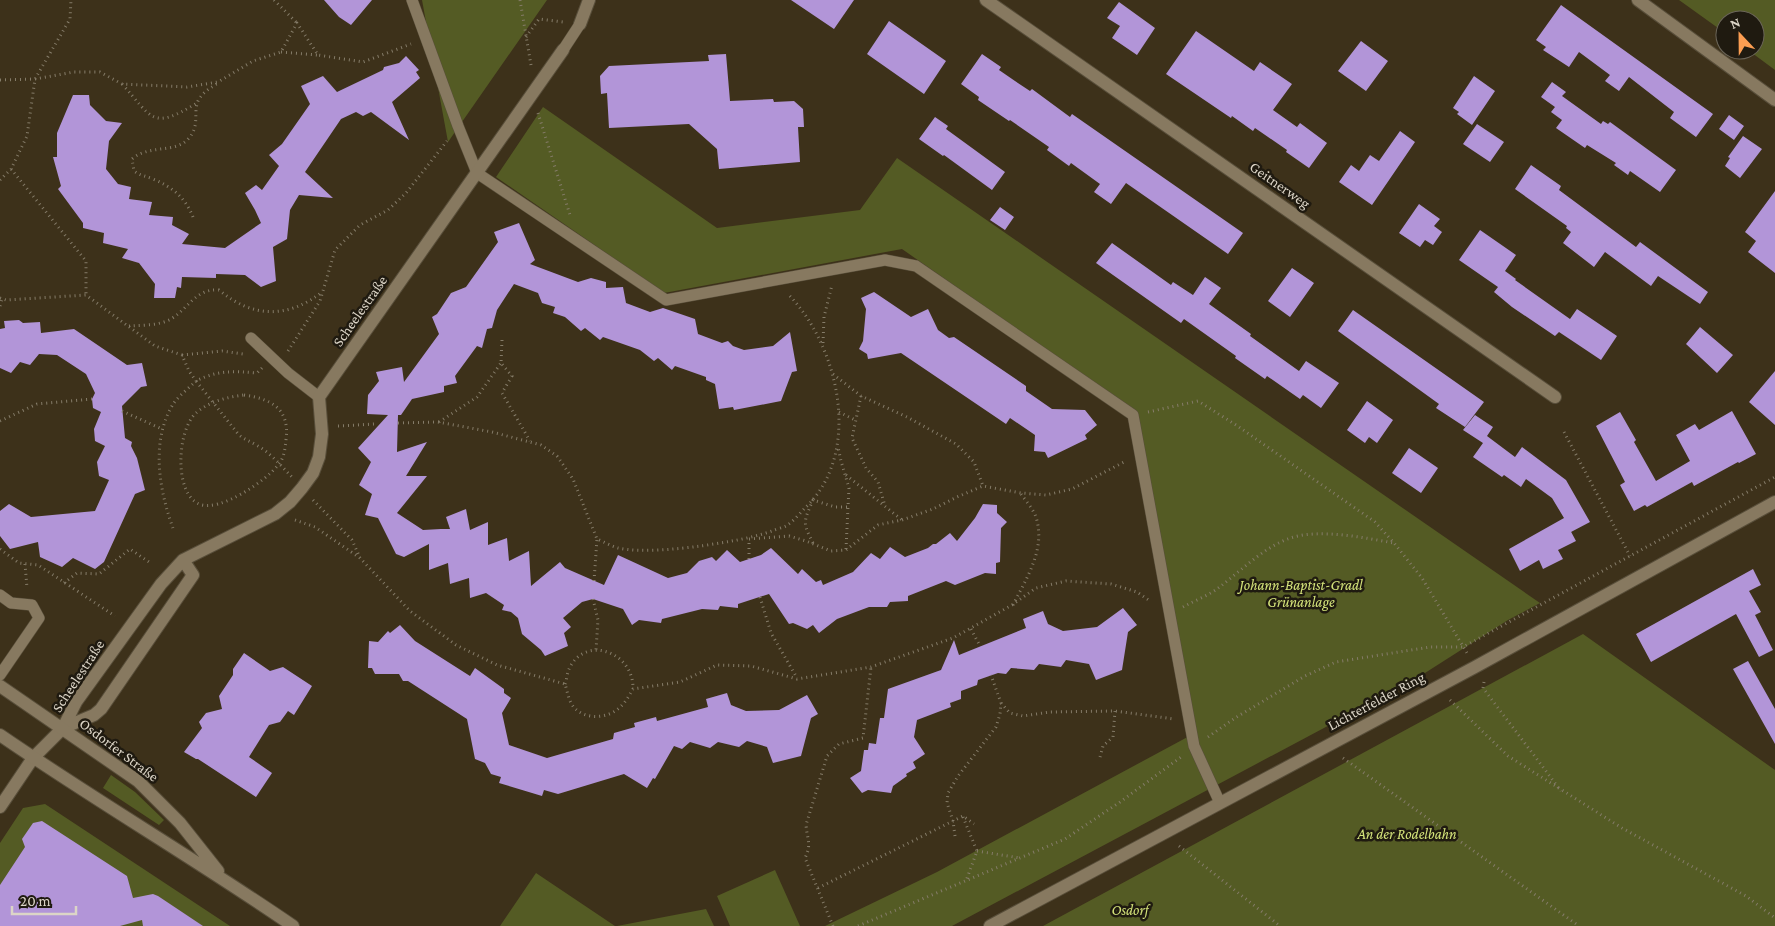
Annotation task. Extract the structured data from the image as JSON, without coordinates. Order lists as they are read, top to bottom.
{
  "streets": {
    "street": [
      "Geitnerweg",
      "Scheelestraße",
      "Lichterfelder Ring",
      "Osdorfer Straße"
    ]
  },
  "crossings": [
    ["Scheelestraße", "Osdorfer Straße"]
  ],
  "parks": ["Johann-Baptist-Gradl Grünanlage", "An der Rodelbahn", "Osdorf"],
  "scale_bar": "20 m",
  "north": "top"
}
